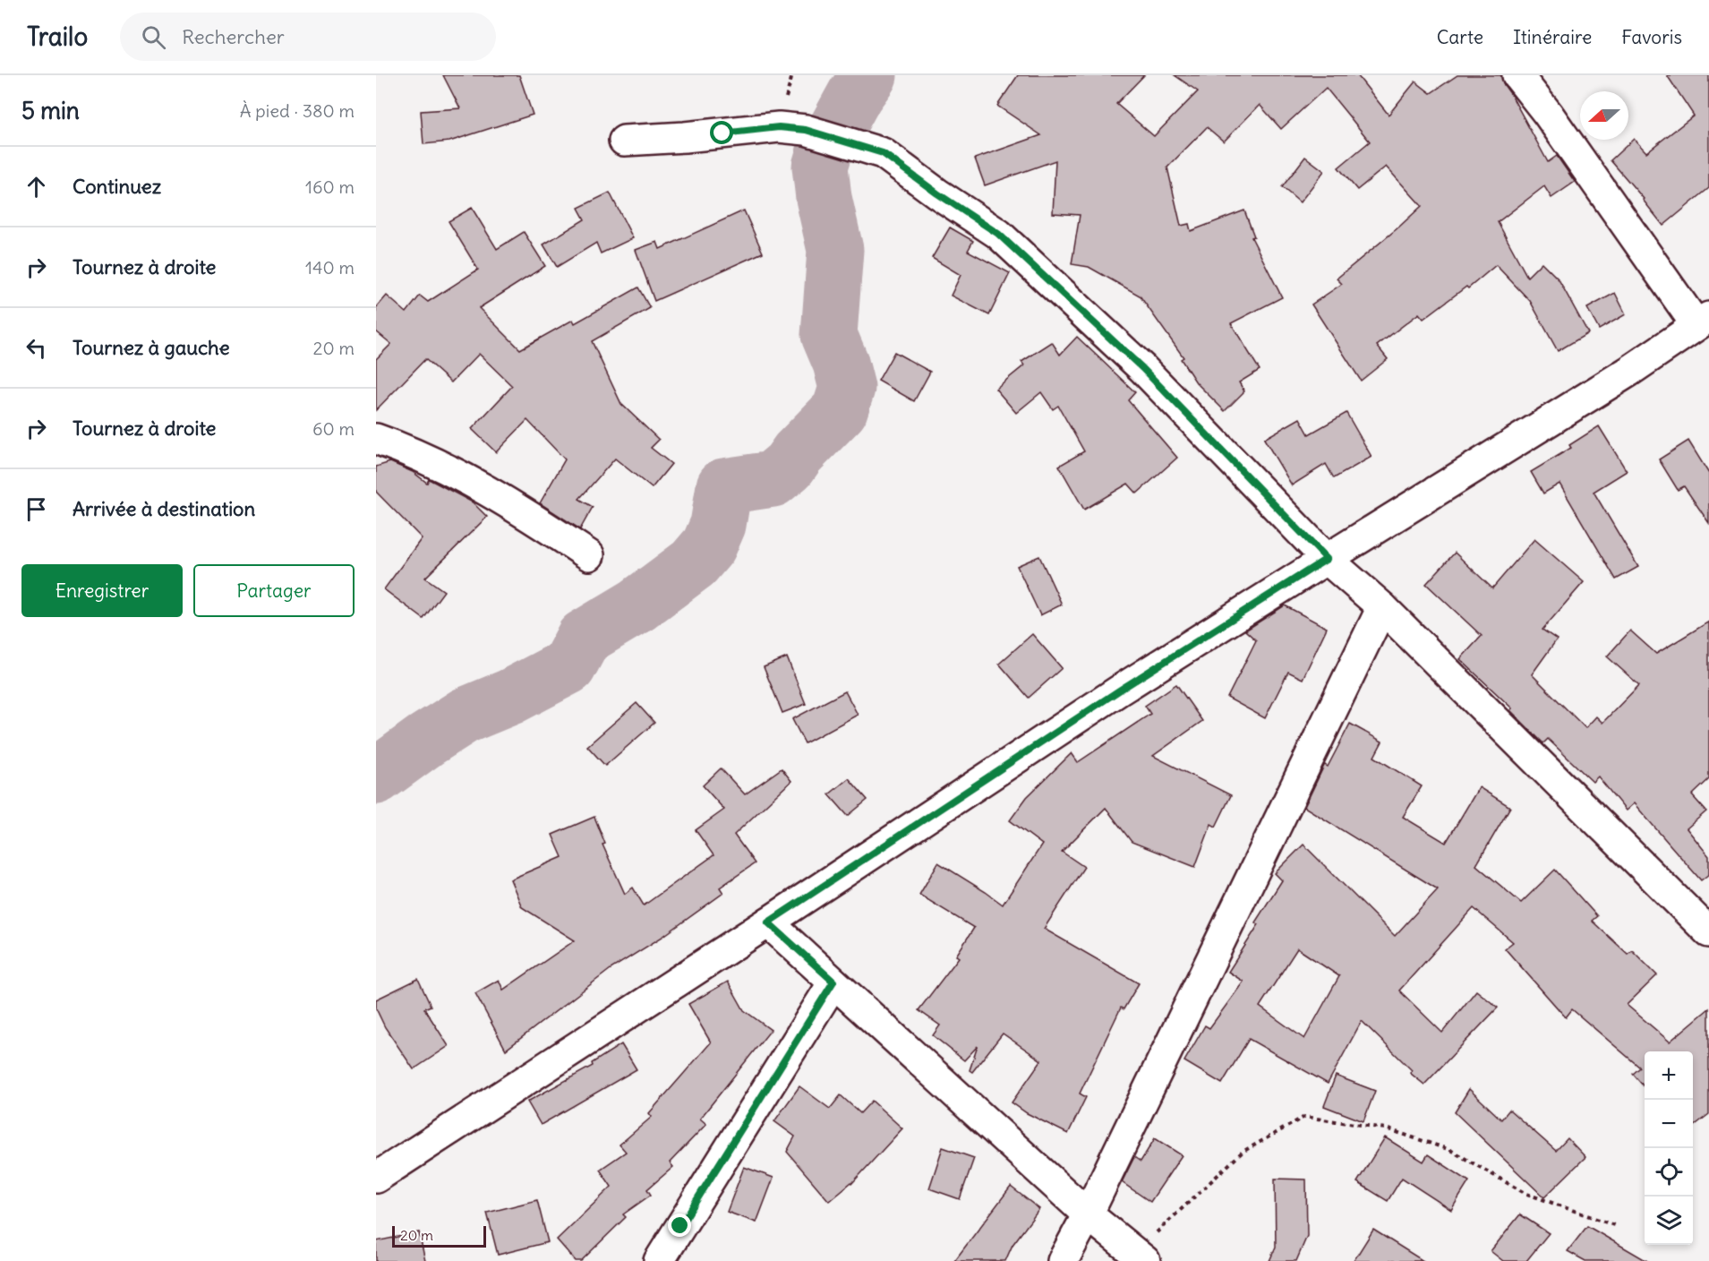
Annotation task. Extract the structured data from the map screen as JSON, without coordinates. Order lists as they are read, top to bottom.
{
  "scale_bar": "20 m",
  "north": "left",
  "page": {
    "header": "Trailo",
    "search": "Rechercher",
    "nav": ["Carte", "Itinéraire", "Favoris"],
    "heading": ["5 min", "À pied · 380 m"],
    "list": [
      ["Continuez", "160 m"],
      ["Tournez à droite", "140 m"],
      ["Tournez à gauche", "20 m"],
      ["Tournez à droite", "60 m"],
      "Arrivée à destination"
    ],
    "buttons": ["Enregistrer", "Partager"],
    "map_buttons": ["+", "−"],
    "scale": "20 m"
  }
}
